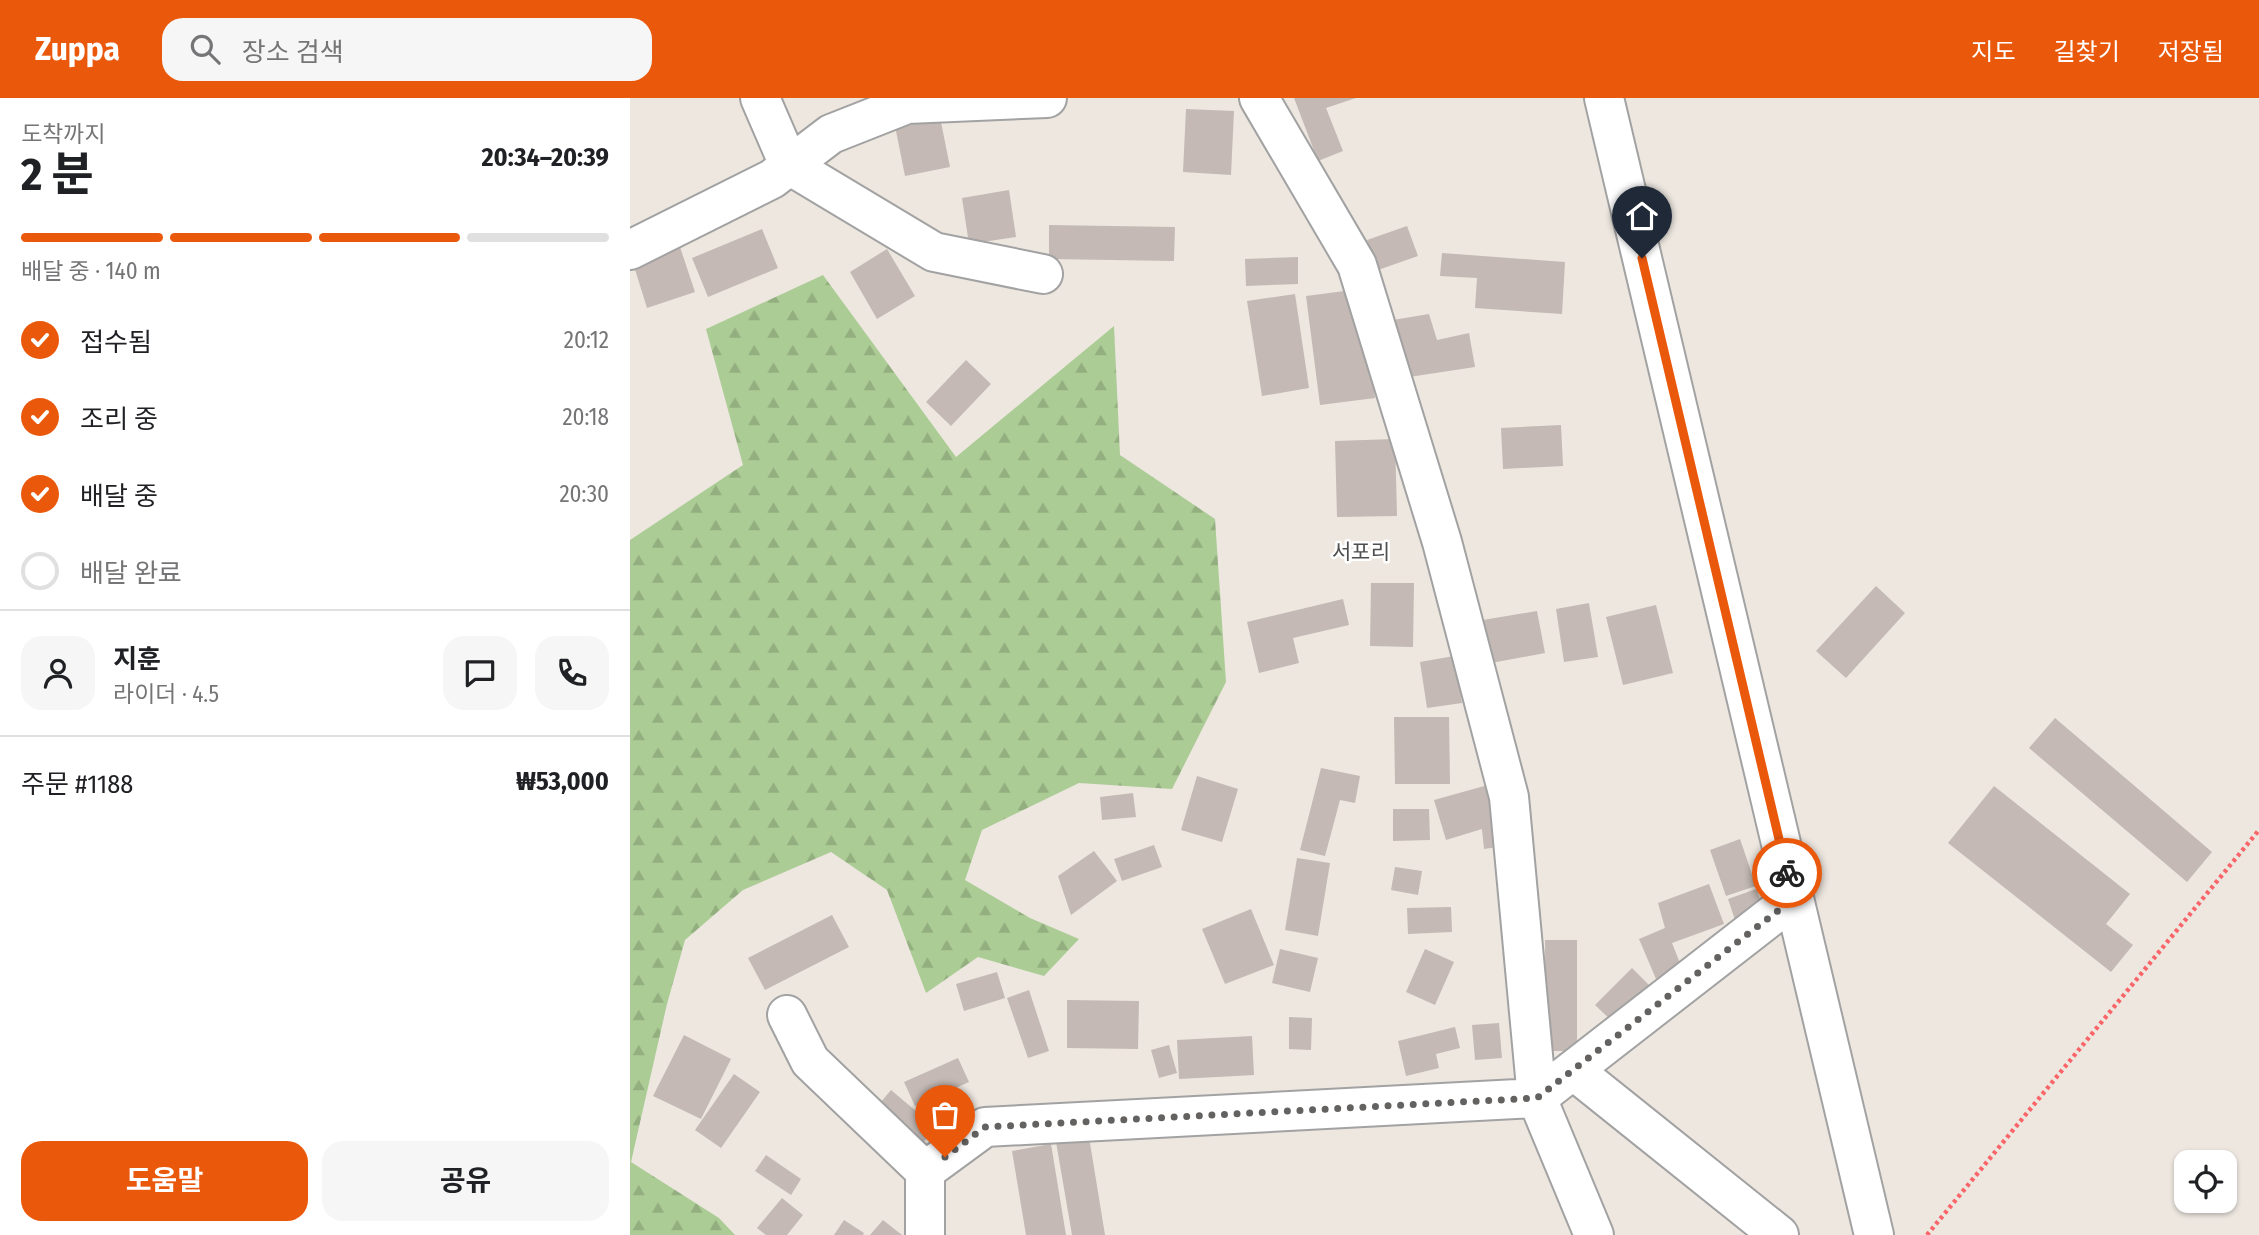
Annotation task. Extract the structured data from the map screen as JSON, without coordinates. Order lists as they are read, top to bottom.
{
  "districts": ["서포리"],
  "page": {
    "header": "Zuppa",
    "search": "장소 검색",
    "nav": ["지도", "길찾기", "저장됨"],
    "heading": ["2 분", "도착까지", "20:34–20:39"],
    "panel": [
      "지훈",
      "라이더 · 4.5",
      "주문 #1188",
      "₩53,000"
    ],
    "bar": "배달 중 · 140 m",
    "list": [
      ["접수됨", "20:12"],
      ["조리 중", "20:18"],
      ["배달 중", "20:30"],
      "배달 완료"
    ],
    "buttons": ["도움말", "공유"]
  }
}
